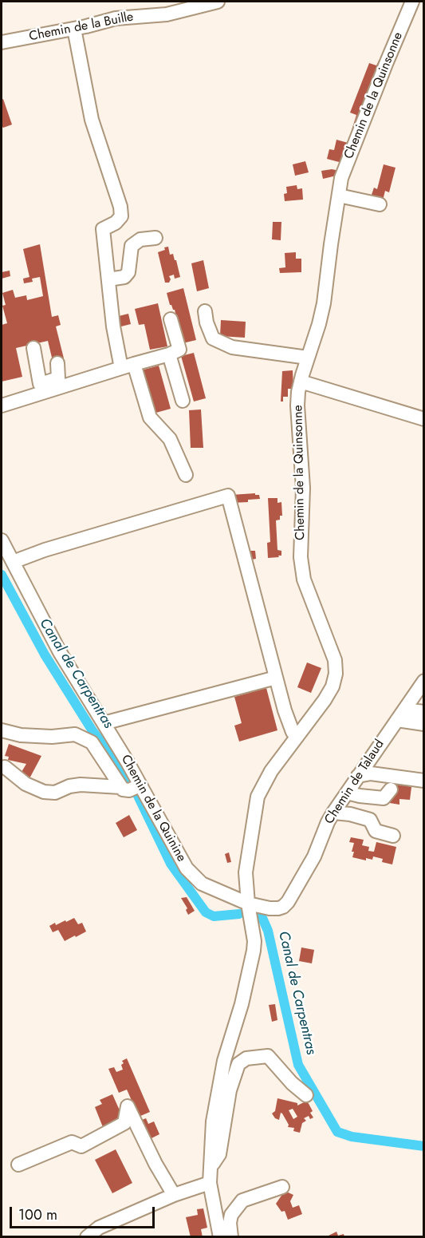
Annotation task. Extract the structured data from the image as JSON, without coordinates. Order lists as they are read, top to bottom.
{
  "streets": {
    "street": [
      "Chemin de la Buille",
      "Chemin de la Quinsonne",
      "Chemin de Talaud",
      "Chemin de la Quinine"
    ]
  },
  "crossings": [
    ["Chemin de la Quinsonne", "Chemin de Talaud"],
    ["Chemin de la Quinsonne", "Chemin de la Quinine"],
    ["Chemin de Talaud", "Chemin de la Quinine"]
  ],
  "water": ["Canal de Carpentras"],
  "scale_bar": "100 m"
}
